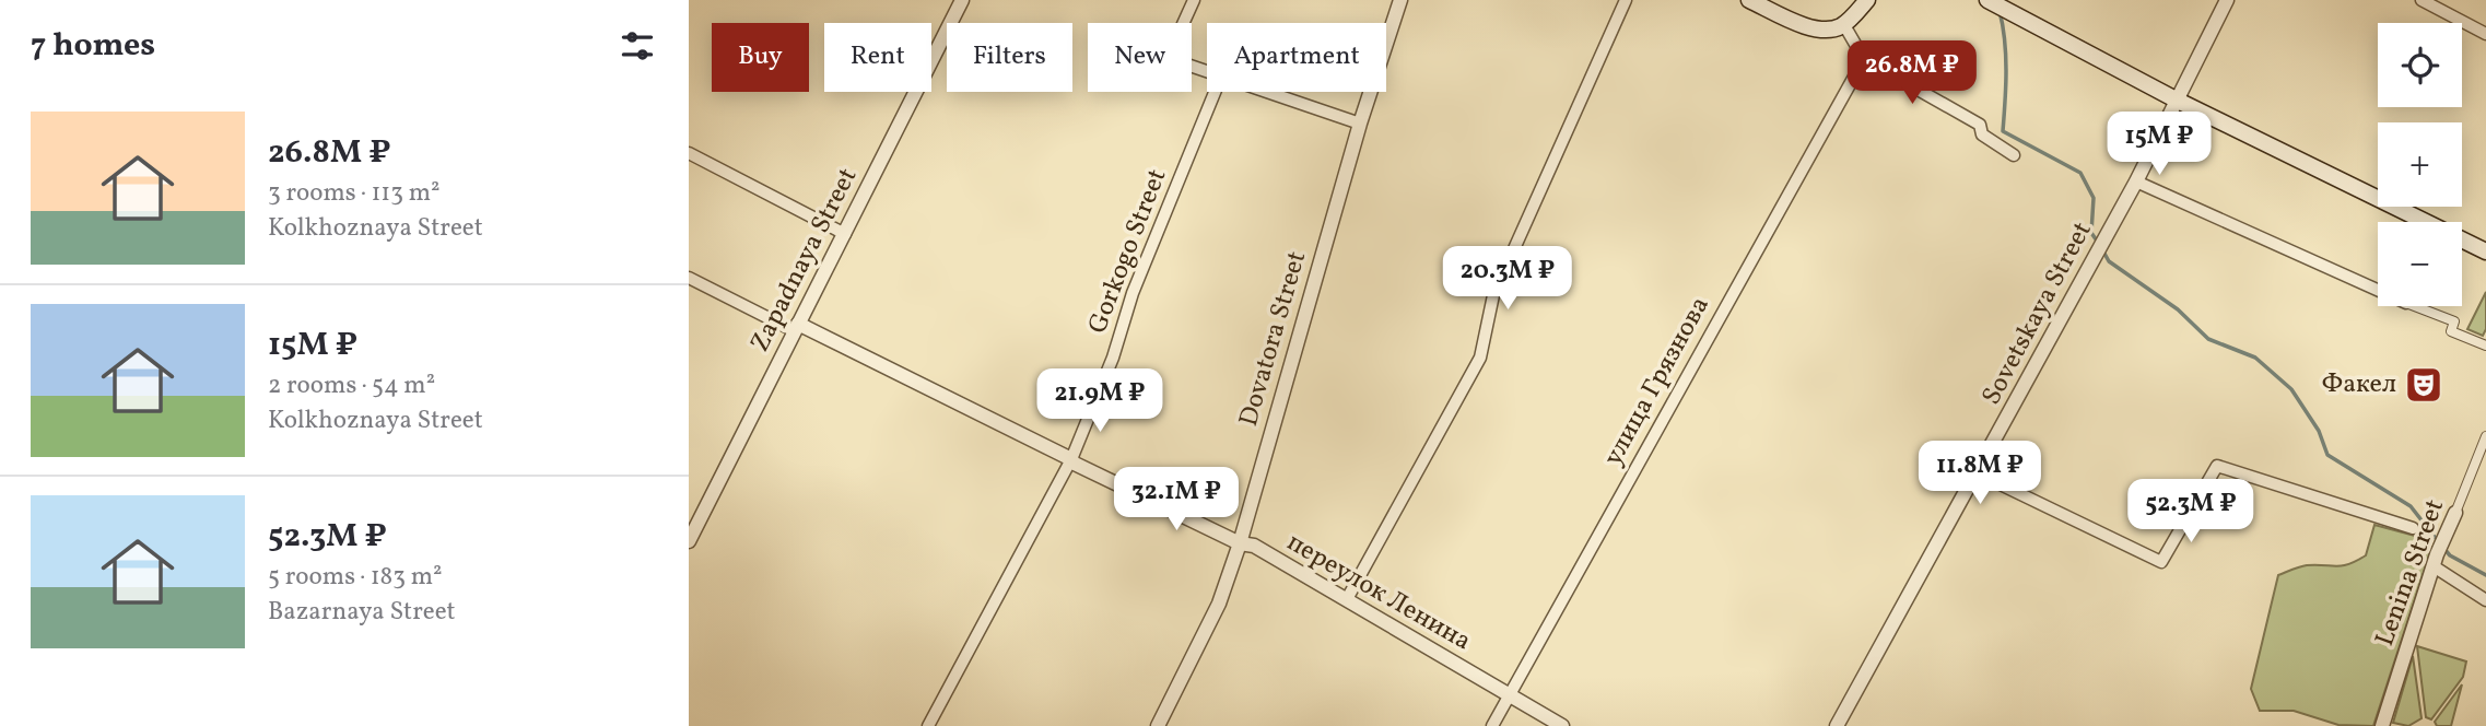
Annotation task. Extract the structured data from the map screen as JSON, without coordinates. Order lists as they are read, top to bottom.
{
  "streets": {
    "street": [
      "Gorkogo Street",
      "Zapadnaya Street",
      "Sovetskaya Street",
      "Dovatora Street",
      "улица Грязнова",
      "Lenina Street",
      "переулок Ленина"
    ]
  },
  "crossings": [
    ["Gorkogo Street", "переулок Ленина"],
    ["Zapadnaya Street", "переулок Ленина"],
    ["Dovatora Street", "переулок Ленина"],
    ["улица Грязнова", "переулок Ленина"]
  ],
  "places": {
    "theatre": ["Факел"]
  },
  "page": {
    "heading": "7 homes",
    "map_buttons": ["+", "−"],
    "chip": [
      "Buy",
      "Rent",
      "Filters",
      "New",
      "Apartment"
    ],
    "price": [
      "26.8M ₽",
      "15M ₽",
      "20.3M ₽",
      "21.9M ₽",
      "11.8M ₽",
      "32.1M ₽",
      "52.3M ₽"
    ],
    "list": [
      {
        "name": "26.8M ₽",
        "note": "3 rooms · 113 m² · Kolkhoznaya Street"
      },
      {
        "name": "15M ₽",
        "note": "2 rooms · 54 m² · Kolkhoznaya Street"
      },
      {
        "name": "52.3M ₽",
        "note": "5 rooms · 183 m² · Bazarnaya Street"
      }
    ]
  }
}
